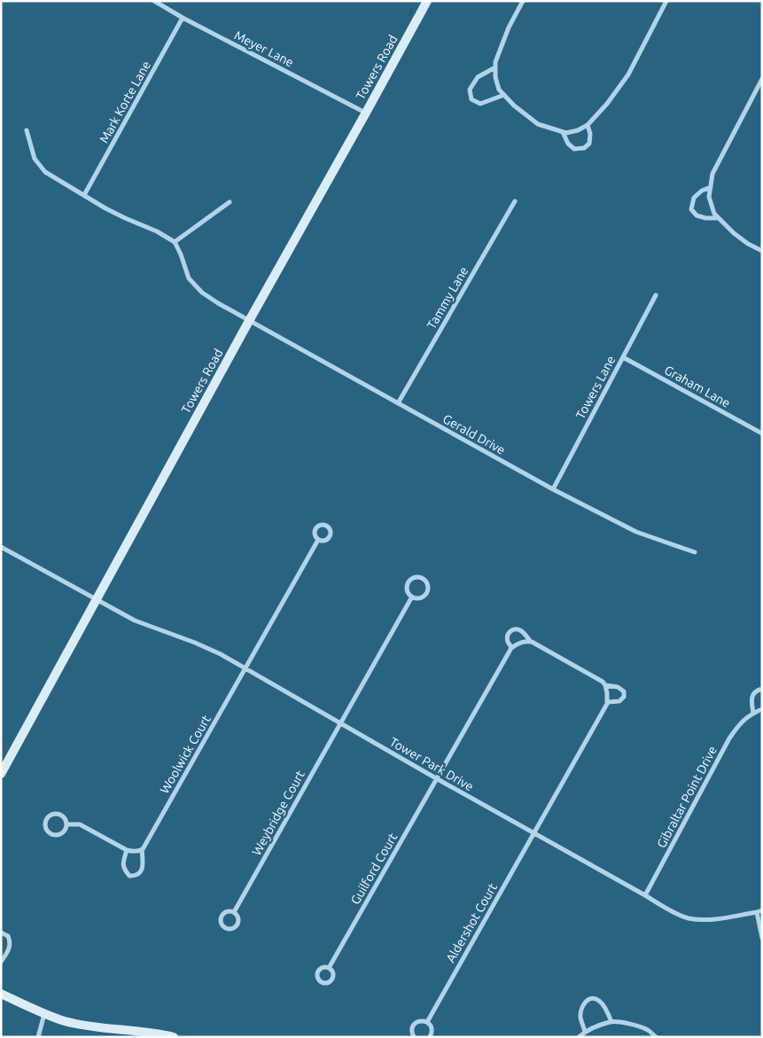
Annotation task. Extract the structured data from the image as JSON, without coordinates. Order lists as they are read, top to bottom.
{
  "streets": {
    "main road": ["Towers Road"],
    "street": [
      "Meyer Lane",
      "Mark Korte Lane",
      "Tammy Lane",
      "Graham Lane",
      "Towers Lane",
      "Gerald Drive",
      "Woolwick Court",
      "Tower Park Drive",
      "Gibraltar Point Drive",
      "Weybridge Court",
      "Guilford Court",
      "Aldershot Court"
    ]
  },
  "crossings": [
    ["Meyer Lane", "Towers Road"],
    ["Meyer Lane", "Mark Korte Lane"],
    ["Towers Road", "Gerald Drive"],
    ["Towers Road", "Tower Park Drive"],
    ["Tammy Lane", "Gerald Drive"],
    ["Graham Lane", "Towers Lane"],
    ["Towers Lane", "Gerald Drive"],
    ["Woolwick Court", "Tower Park Drive"],
    ["Tower Park Drive", "Gibraltar Point Drive"],
    ["Tower Park Drive", "Weybridge Court"],
    ["Tower Park Drive", "Guilford Court"],
    ["Tower Park Drive", "Aldershot Court"]
  ]
}
